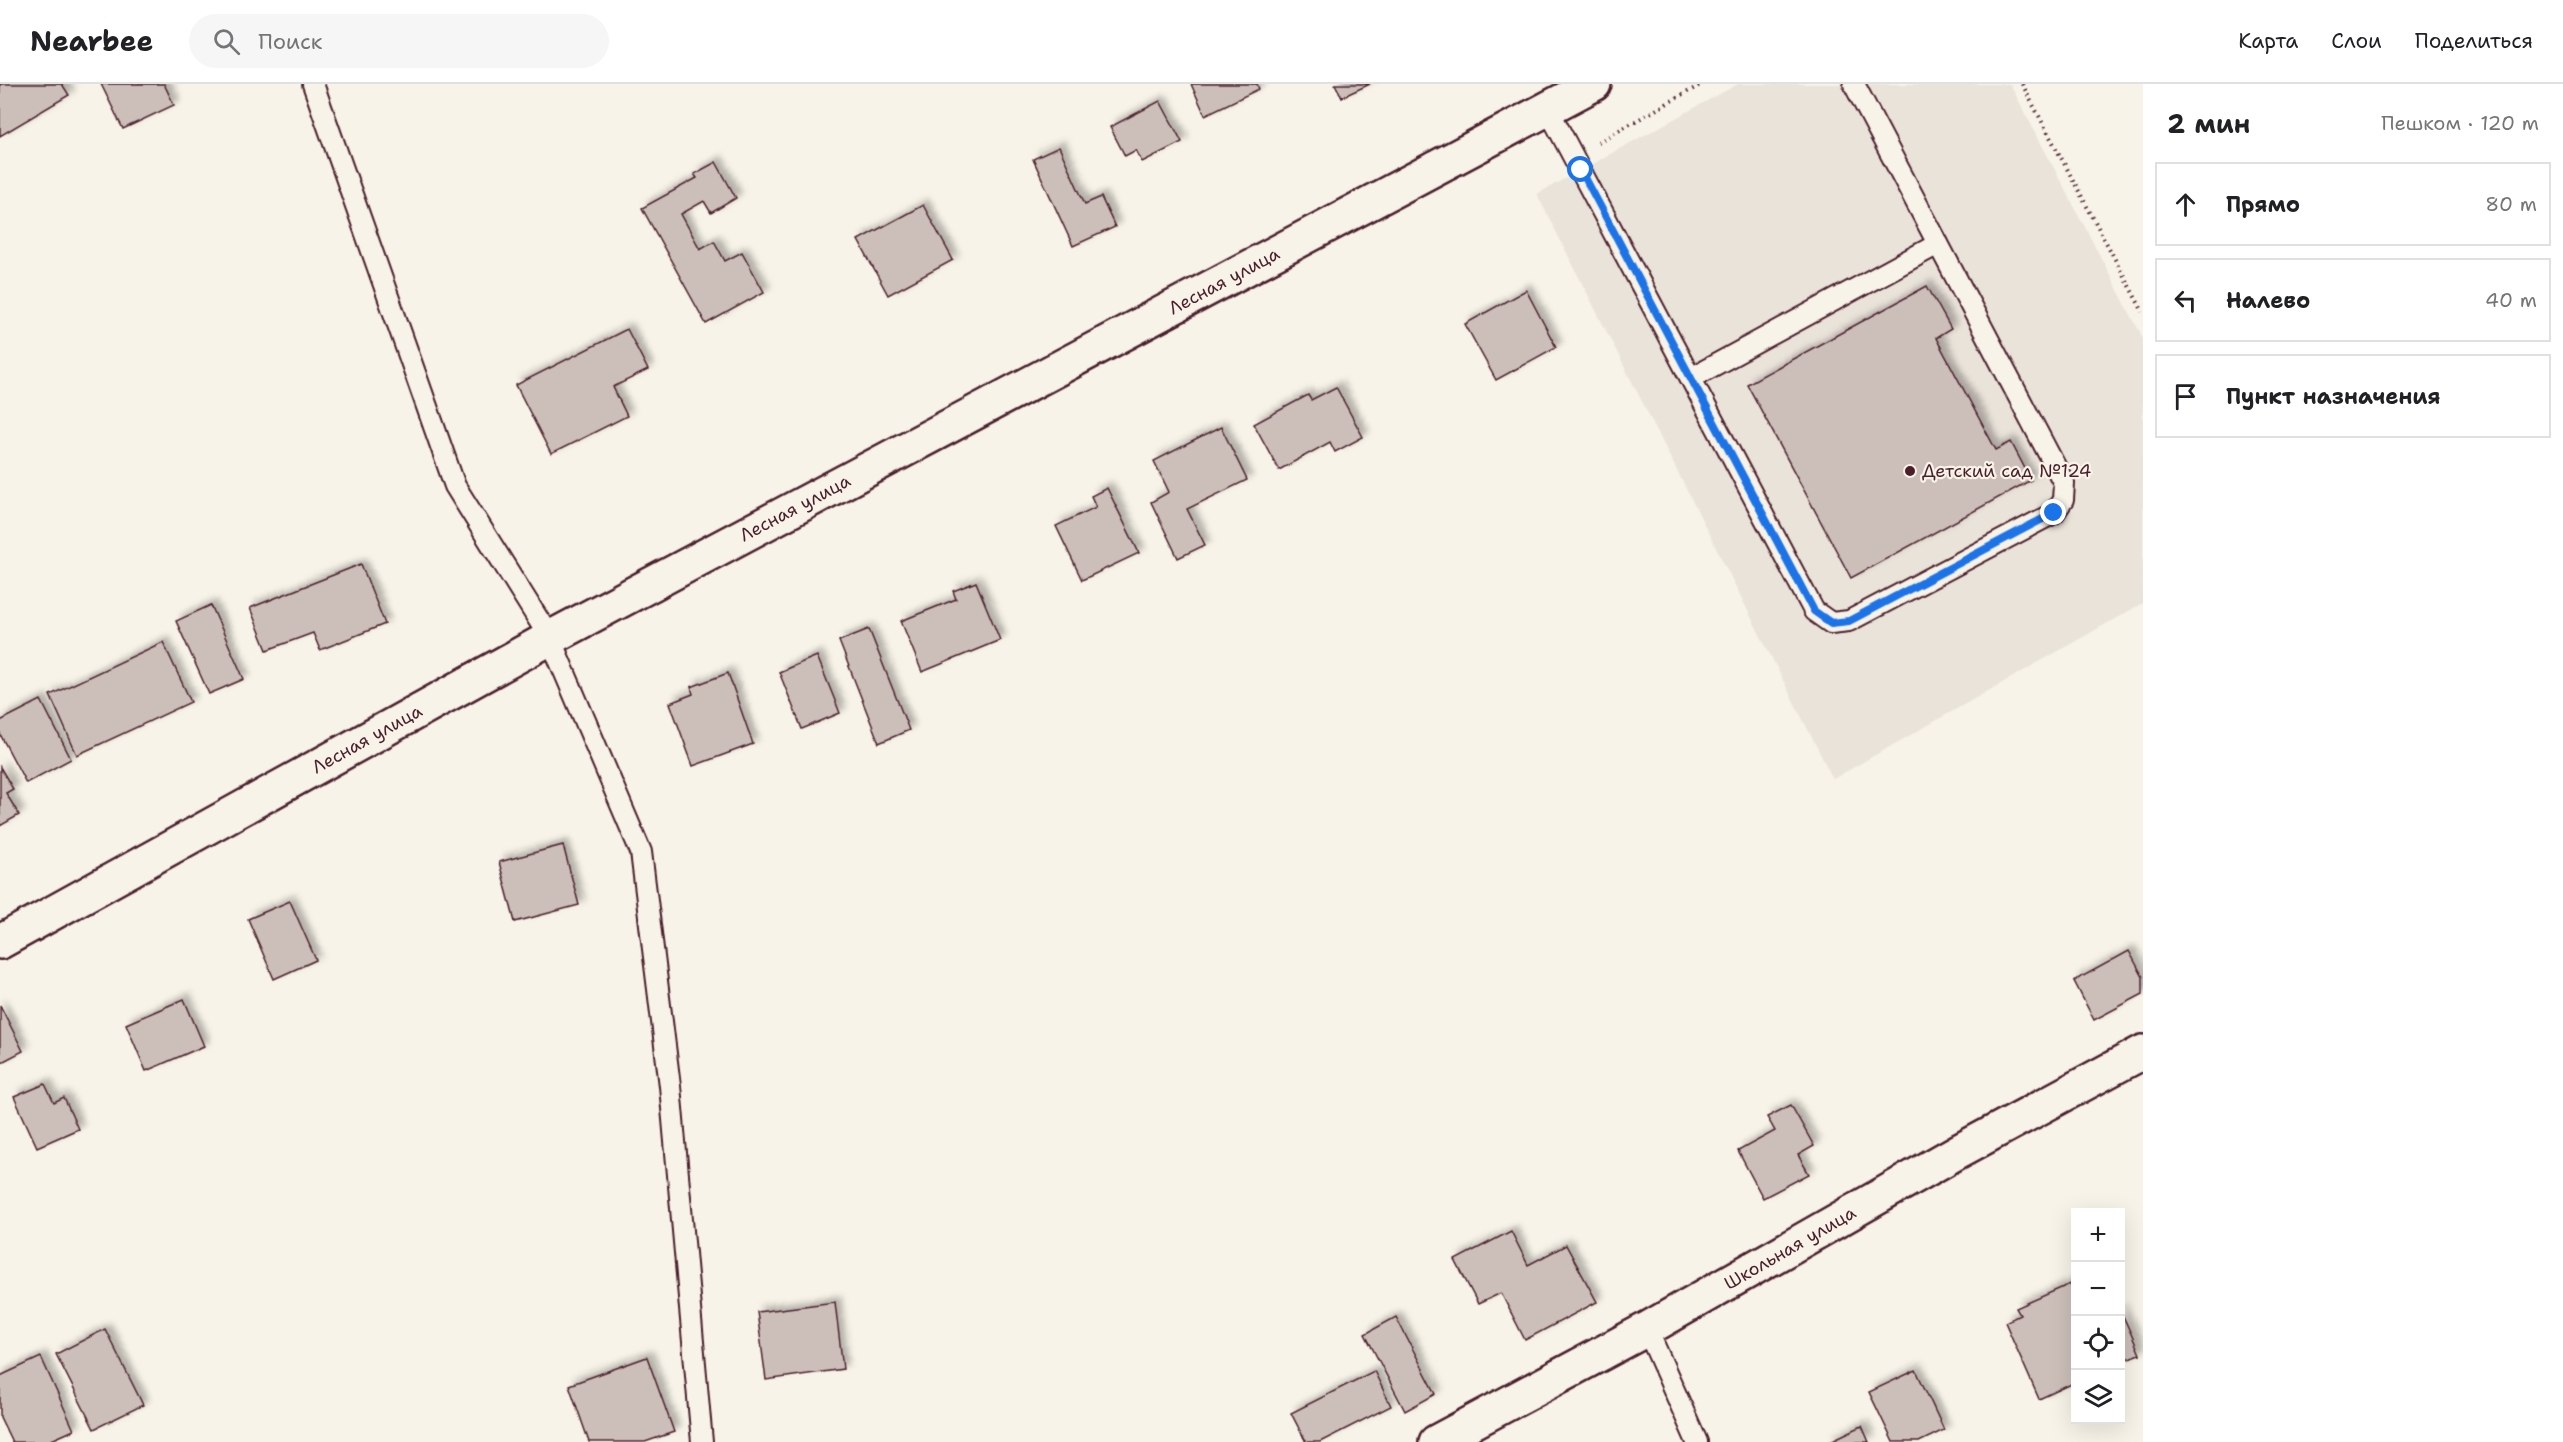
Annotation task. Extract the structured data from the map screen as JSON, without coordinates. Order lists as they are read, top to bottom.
{
  "streets": {
    "street": ["Лесная улица", "Школьная улица"]
  },
  "places": ["Детский сад №124"],
  "page": {
    "header": "Nearbee",
    "search": "Поиск",
    "nav": ["Карта", "Слои", "Поделиться"],
    "heading": ["2 мин", "Пешком · 120 m"],
    "list": [
      ["Прямо", "80 m"],
      ["Налево", "40 m"],
      "Пункт назначения"
    ],
    "map_buttons": ["+", "−"]
  }
}
